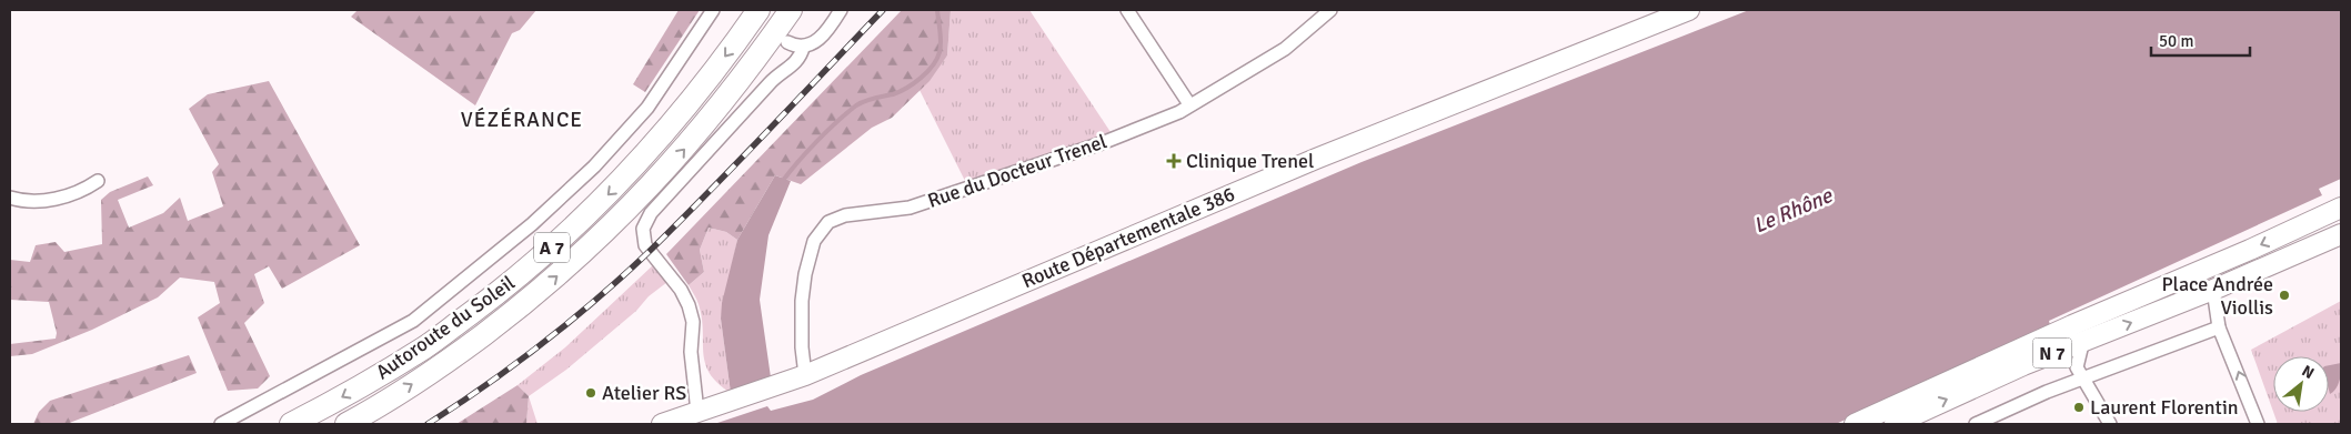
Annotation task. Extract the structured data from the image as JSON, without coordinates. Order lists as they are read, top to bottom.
{
  "streets": {
    "highway": ["A 7", "Autoroute du Soleil"],
    "main road": ["Route Départementale 386", "N 7"],
    "street": ["Rue du Docteur Trenel"]
  },
  "crossings": [
    ["Rue du Docteur Trenel", "Route Départementale 386"]
  ],
  "districts": ["VÉZÉRANCE"],
  "water": ["Le Rhône"],
  "places": {
    "health": ["Clinique Trenel"],
    "other": ["Place Andrée Viollis", "Atelier RS", "Laurent Florentin"]
  },
  "scale_bar": "50 m",
  "north": "top right"
}
